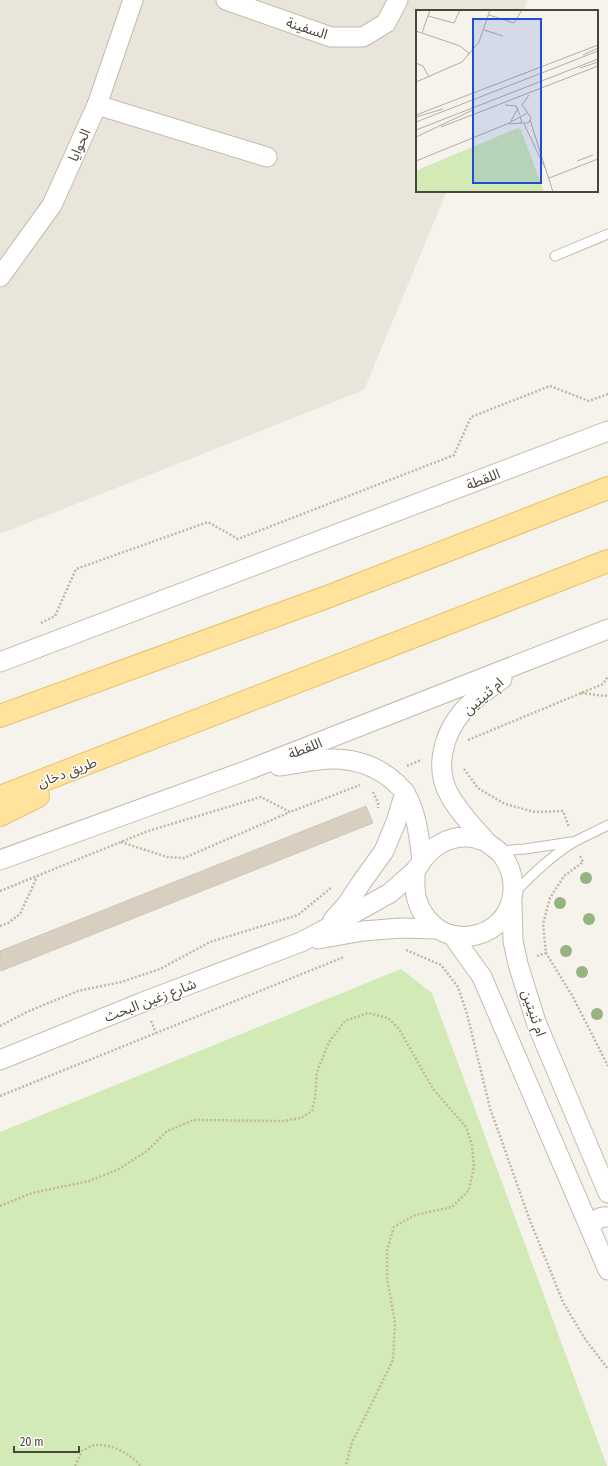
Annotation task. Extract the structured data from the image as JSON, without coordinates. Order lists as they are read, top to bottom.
{
  "streets": {
    "main road": ["طريق دخان"],
    "street": [
      "السفينة",
      "الحوايا",
      "اللقطة",
      "ام ثنيتين",
      "شارع زغين البحث"
    ]
  },
  "crossings": [
    ["اللقطة", "ام ثنيتين"],
    ["ام ثنيتين", "شارع زغين البحث"]
  ],
  "scale_bar": "20 m"
}
